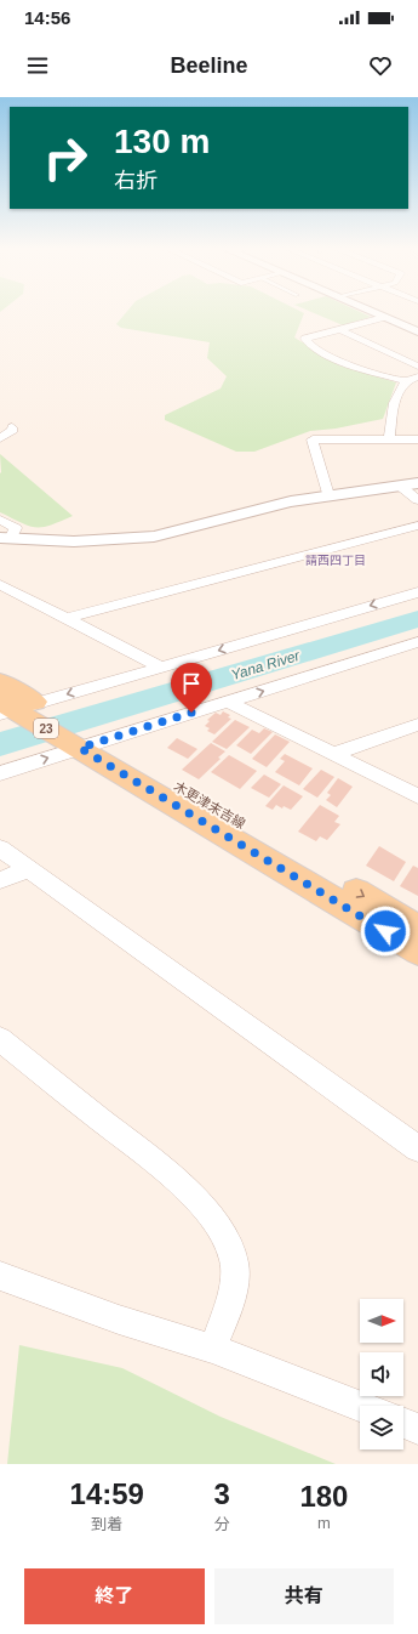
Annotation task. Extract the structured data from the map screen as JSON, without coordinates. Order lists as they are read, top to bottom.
{
  "streets": {
    "main road": ["23", "木更津末吉線"]
  },
  "districts": ["請西四丁目"],
  "water": ["Yana River"],
  "north": "right",
  "page": {
    "status": "14:56",
    "header": "Beeline",
    "turn": ["130 m", "右折"],
    "eta": [
      "14:59",
      "到着",
      "3",
      "分",
      "180",
      "m"
    ],
    "buttons": ["終了", "共有"]
  }
}
